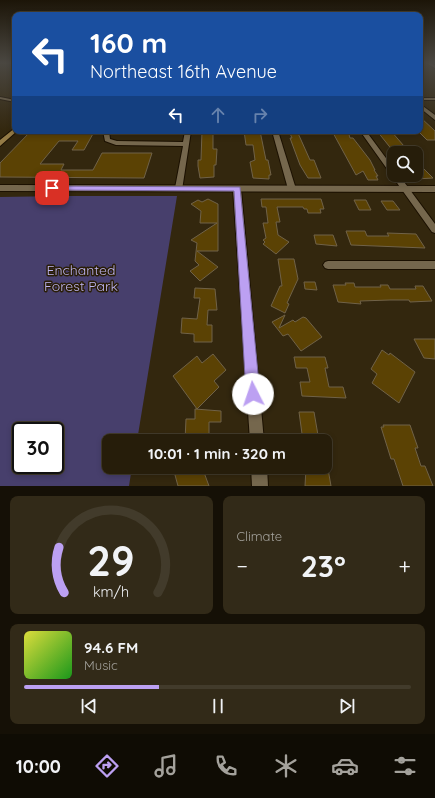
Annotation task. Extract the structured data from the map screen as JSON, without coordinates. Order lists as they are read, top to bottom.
{
  "parks": ["Enchanted Forest Park"],
  "page": {
    "turn": ["160 m", "Northeast 16th Avenue"],
    "limit": "30",
    "trip": "10:01 · 1 min · 320 m",
    "tile": "Climate",
    "heat": ["−", "23°", "+"],
    "song": ["94.6 FM", "Music"],
    "tabs": "10:00",
    "gauge": ["29", "km/h"]
  }
}
